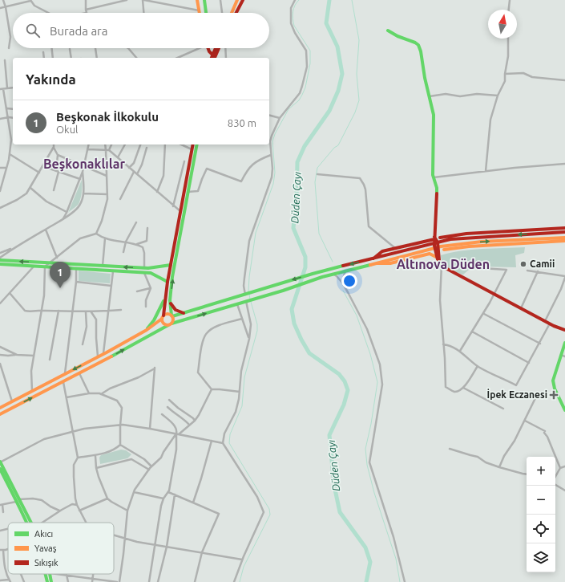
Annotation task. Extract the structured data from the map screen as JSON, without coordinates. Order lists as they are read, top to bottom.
{
  "districts": ["Beşkonaklılar", "Altınova Düden"],
  "water": ["Düden Çayı"],
  "places": {
    "other": ["Camii"],
    "health": ["İpek Eczanesi"]
  },
  "legend": ["Akıcı", "Yavaş", "Sıkışık"],
  "north": "top",
  "page": {
    "search": "Burada ara",
    "heading": "Yakında",
    "list": [
      {
        "mark": "1",
        "name": "Beşkonak İlkokulu",
        "note": "Okul",
        "value": "830 m"
      }
    ],
    "pins": "1",
    "map_buttons": ["+", "−"]
  }
}
